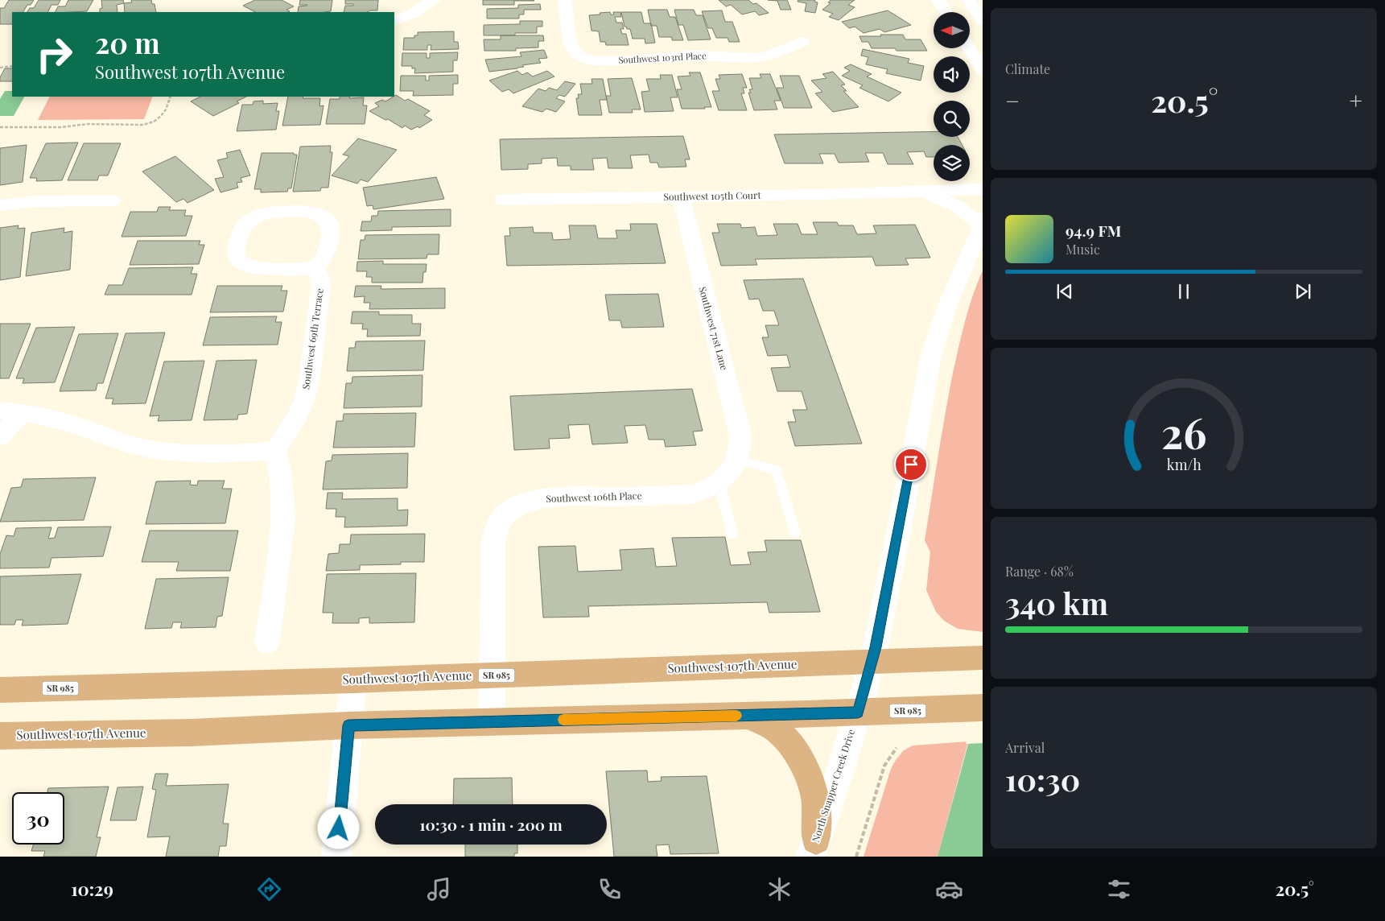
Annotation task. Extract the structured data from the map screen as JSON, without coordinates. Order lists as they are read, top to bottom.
{
  "streets": {
    "main road": ["Southwest 107th Avenue", "SR 985"],
    "street": [
      "Southwest 103rd Place",
      "Southwest 105th Court",
      "Southwest 71st Lane",
      "Southwest 69th Terrace",
      "Southwest 106th Place",
      "North Snapper Creek Drive"
    ]
  },
  "crossings": [
    ["Southwest 105th Court", "Southwest 71st Lane"],
    ["Southwest 105th Court", "North Snapper Creek Drive"],
    ["Southwest 71st Lane", "Southwest 106th Place"],
    ["Southwest 106th Place", "Southwest 107th Avenue"],
    ["Southwest 107th Avenue", "North Snapper Creek Drive"]
  ],
  "north": "left",
  "page": {
    "tile": [
      "Climate",
      ["Range · 68%", "340 km"],
      ["Arrival", "10:30"]
    ],
    "turn": ["20 m", "Southwest 107th Avenue"],
    "heat": ["−", "20.5°", "+"],
    "song": ["94.9 FM", "Music"],
    "limit": "30",
    "trip": "10:30 · 1 min · 200 m",
    "tabs": ["10:29", "20.5°"],
    "gauge": ["26", "km/h"]
  }
}
